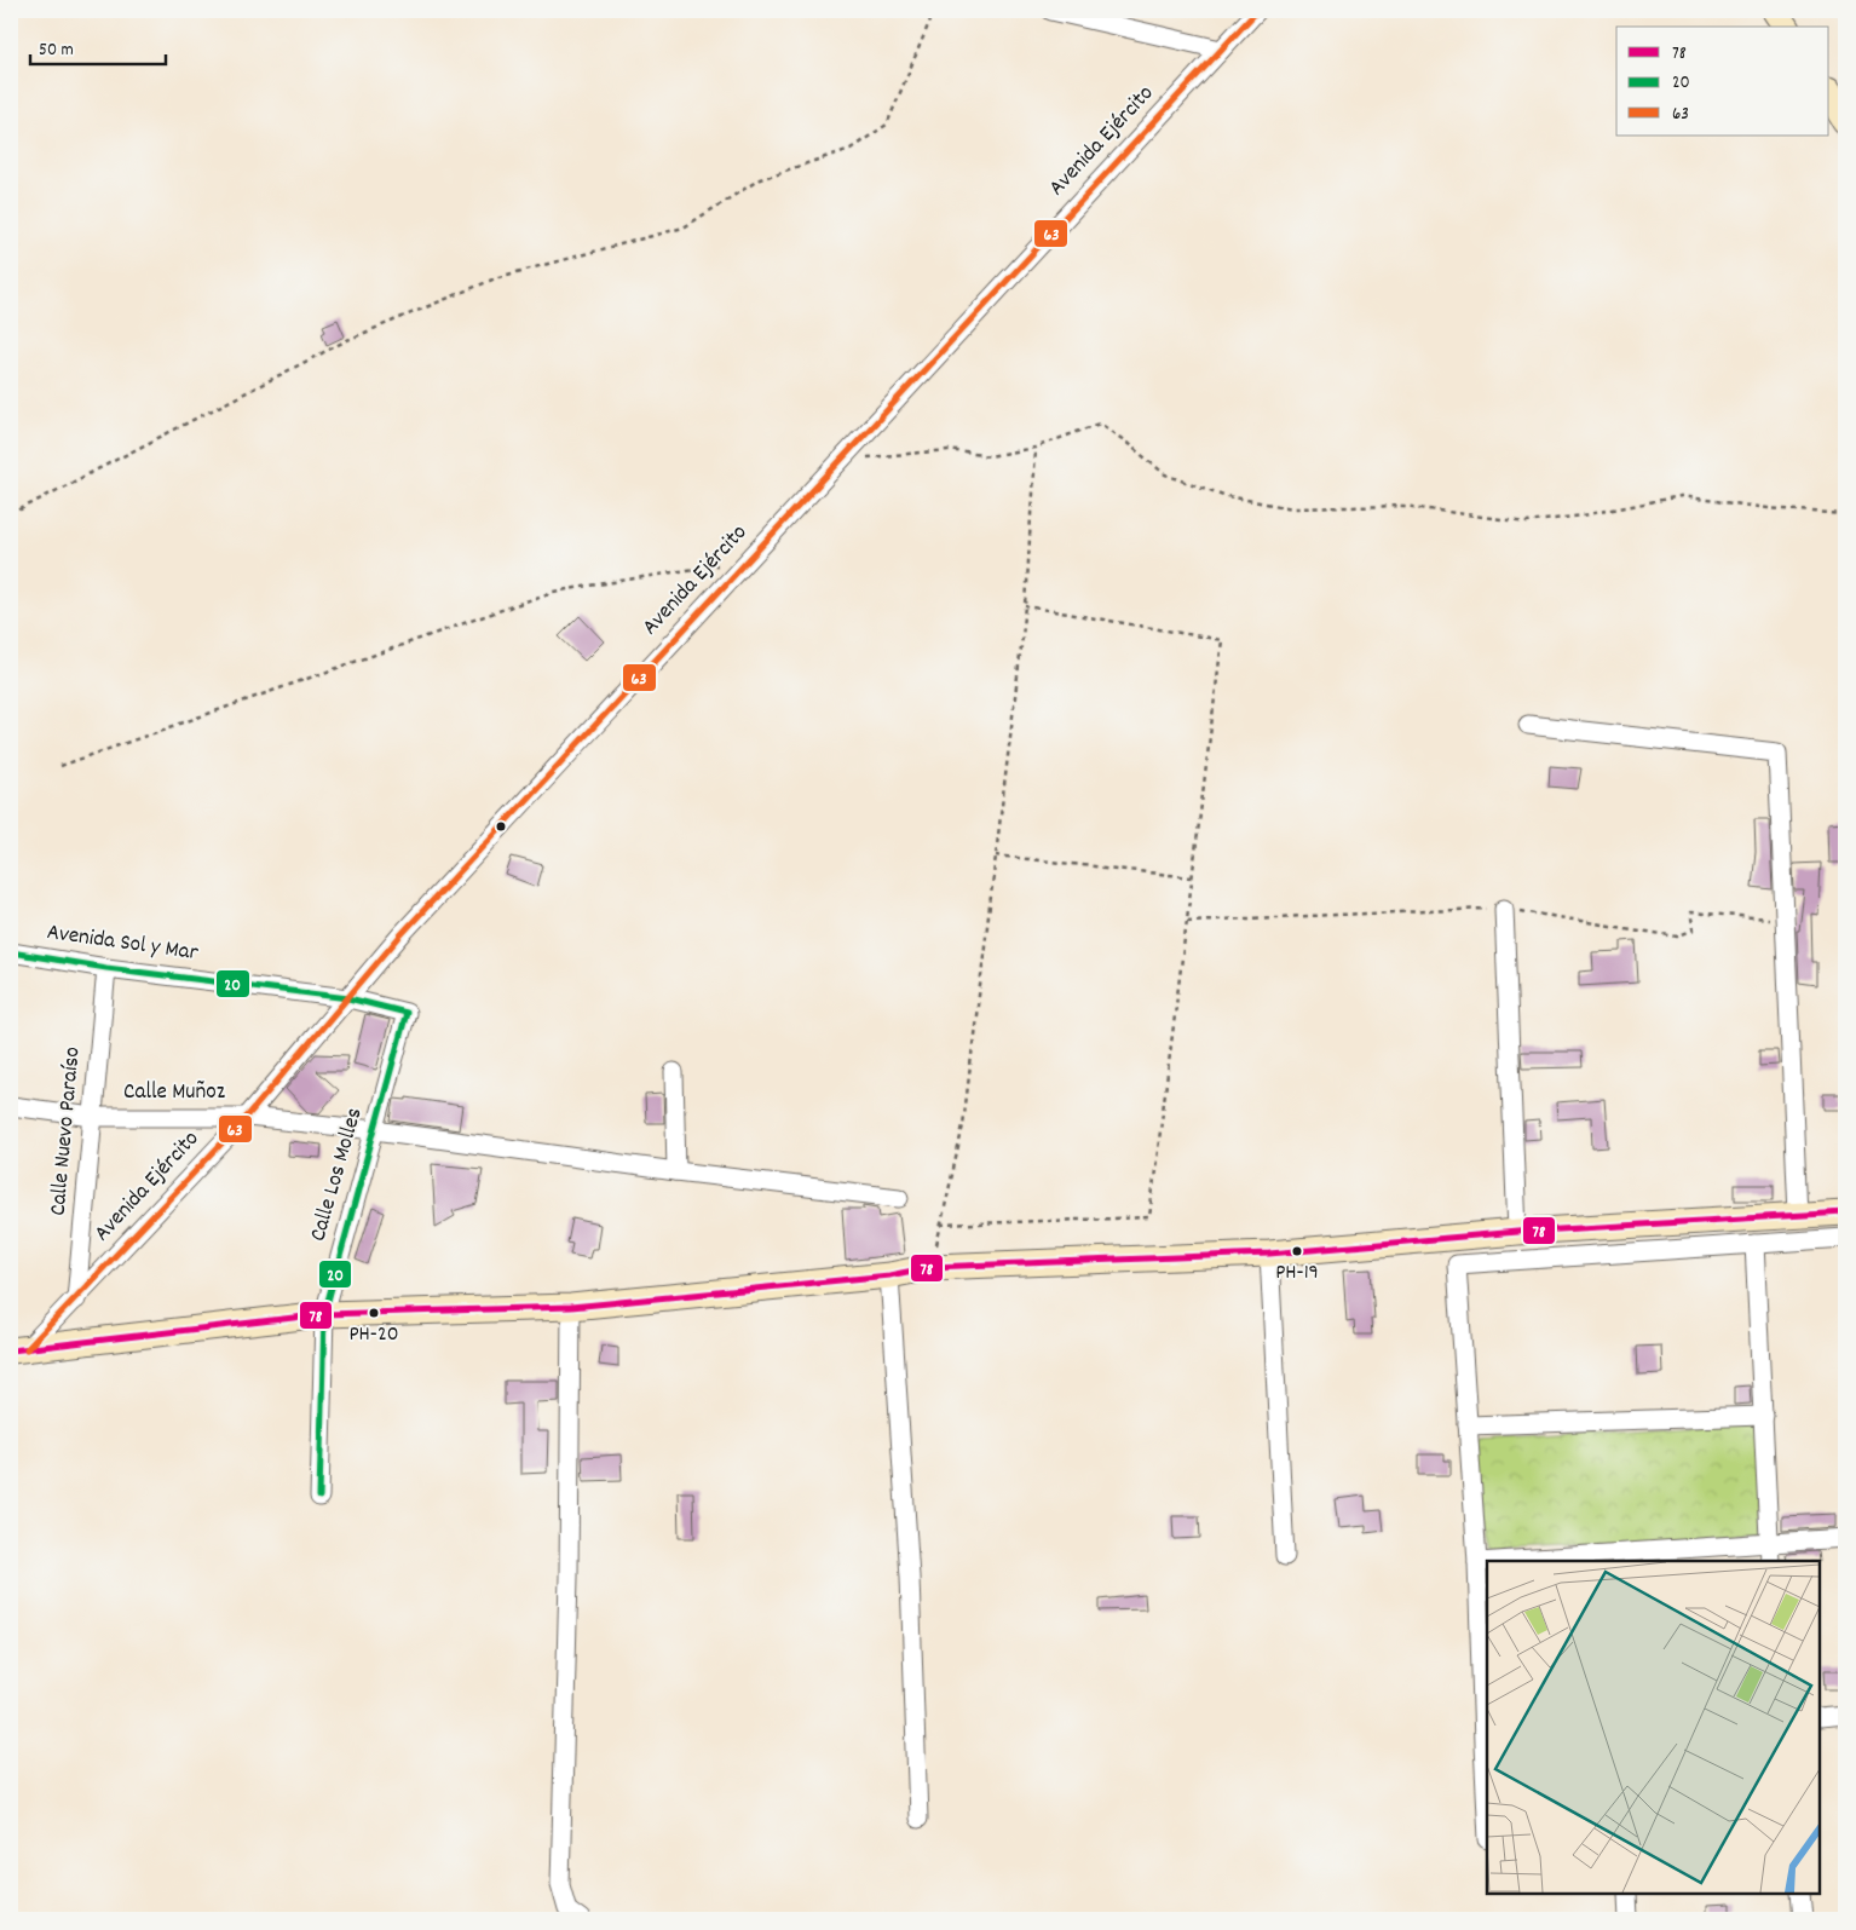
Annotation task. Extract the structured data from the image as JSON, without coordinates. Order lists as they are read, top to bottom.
{
  "streets": {
    "street": [
      "Avenida Ejército",
      "Avenida Sol y Mar",
      "Calle Muñoz",
      "Calle Nuevo Paraíso",
      "Calle Los Molles"
    ]
  },
  "crossings": [
    ["Avenida Ejército", "Avenida Sol y Mar"],
    ["Avenida Ejército", "Calle Muñoz"],
    ["Avenida Ejército", "Calle Nuevo Paraíso"],
    ["Avenida Sol y Mar", "Calle Nuevo Paraíso"],
    ["Avenida Sol y Mar", "Calle Los Molles"],
    ["Calle Muñoz", "Calle Nuevo Paraíso"],
    ["Calle Muñoz", "Calle Los Molles"]
  ],
  "places": ["PH-19", "PH-20"],
  "lines": ["transit line 63", "transit line 20", "transit line 78"],
  "legend": ["78", "20", "63"],
  "scale_bar": "50 m"
}
